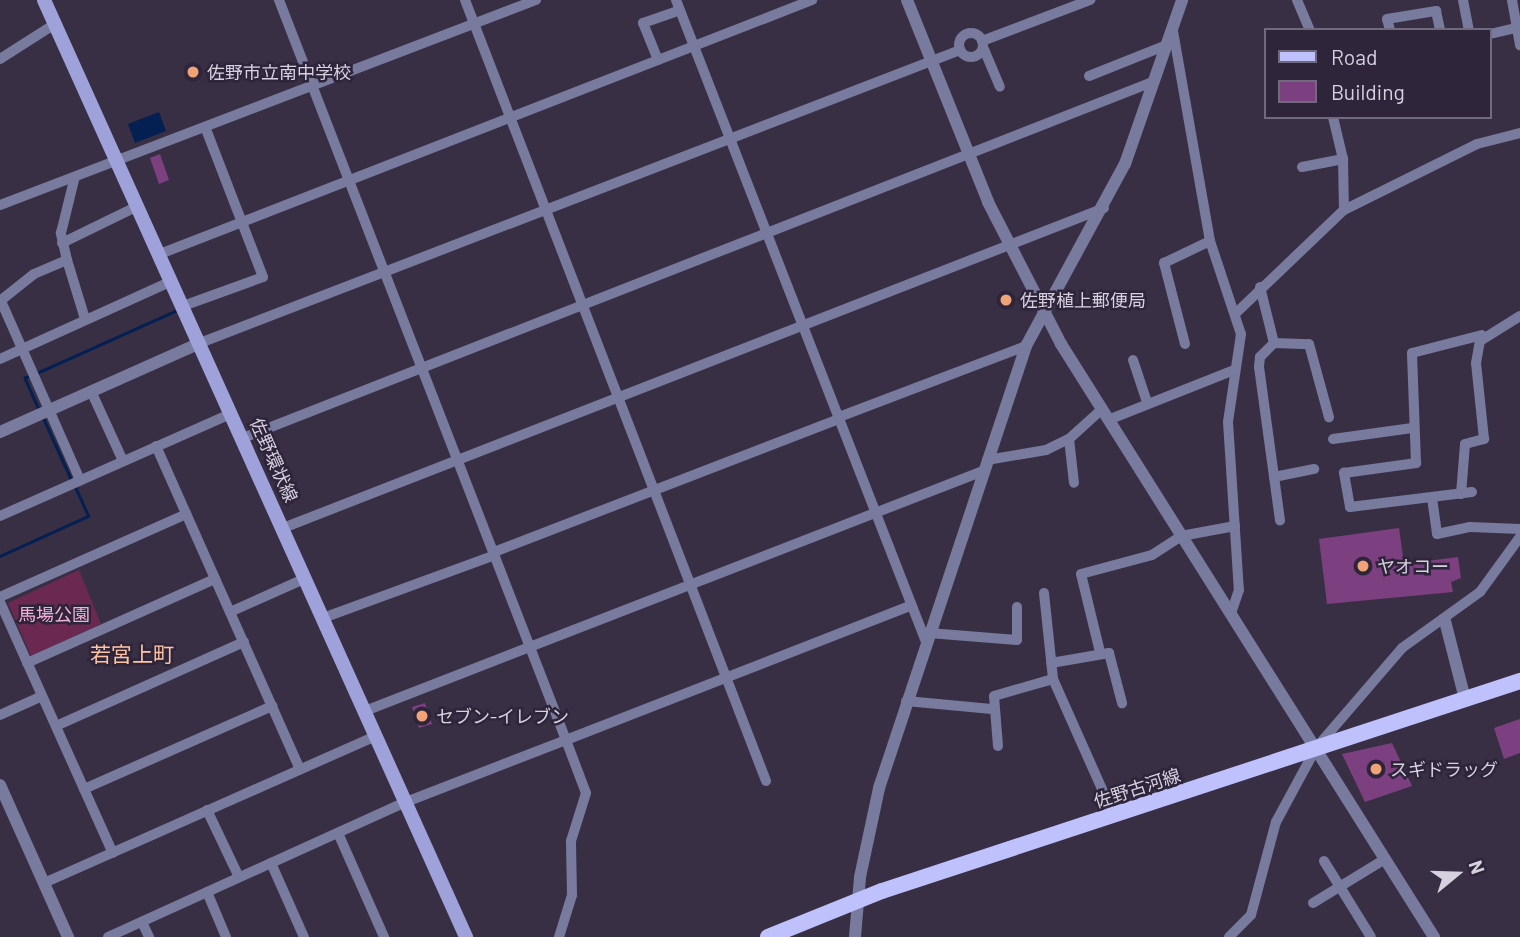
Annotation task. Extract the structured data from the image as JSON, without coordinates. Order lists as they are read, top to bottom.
{
  "streets": {
    "main road": ["佐野環状線", "佐野古河線"]
  },
  "districts": ["若宮上町"],
  "parks": ["馬場公園"],
  "places": [
    "佐野市立南中学校",
    "佐野植上郵便局",
    "ヤオコー",
    "セブン-イレブン",
    "スギドラッグ"
  ],
  "legend": ["Road", "Building"],
  "north": "right"
}
